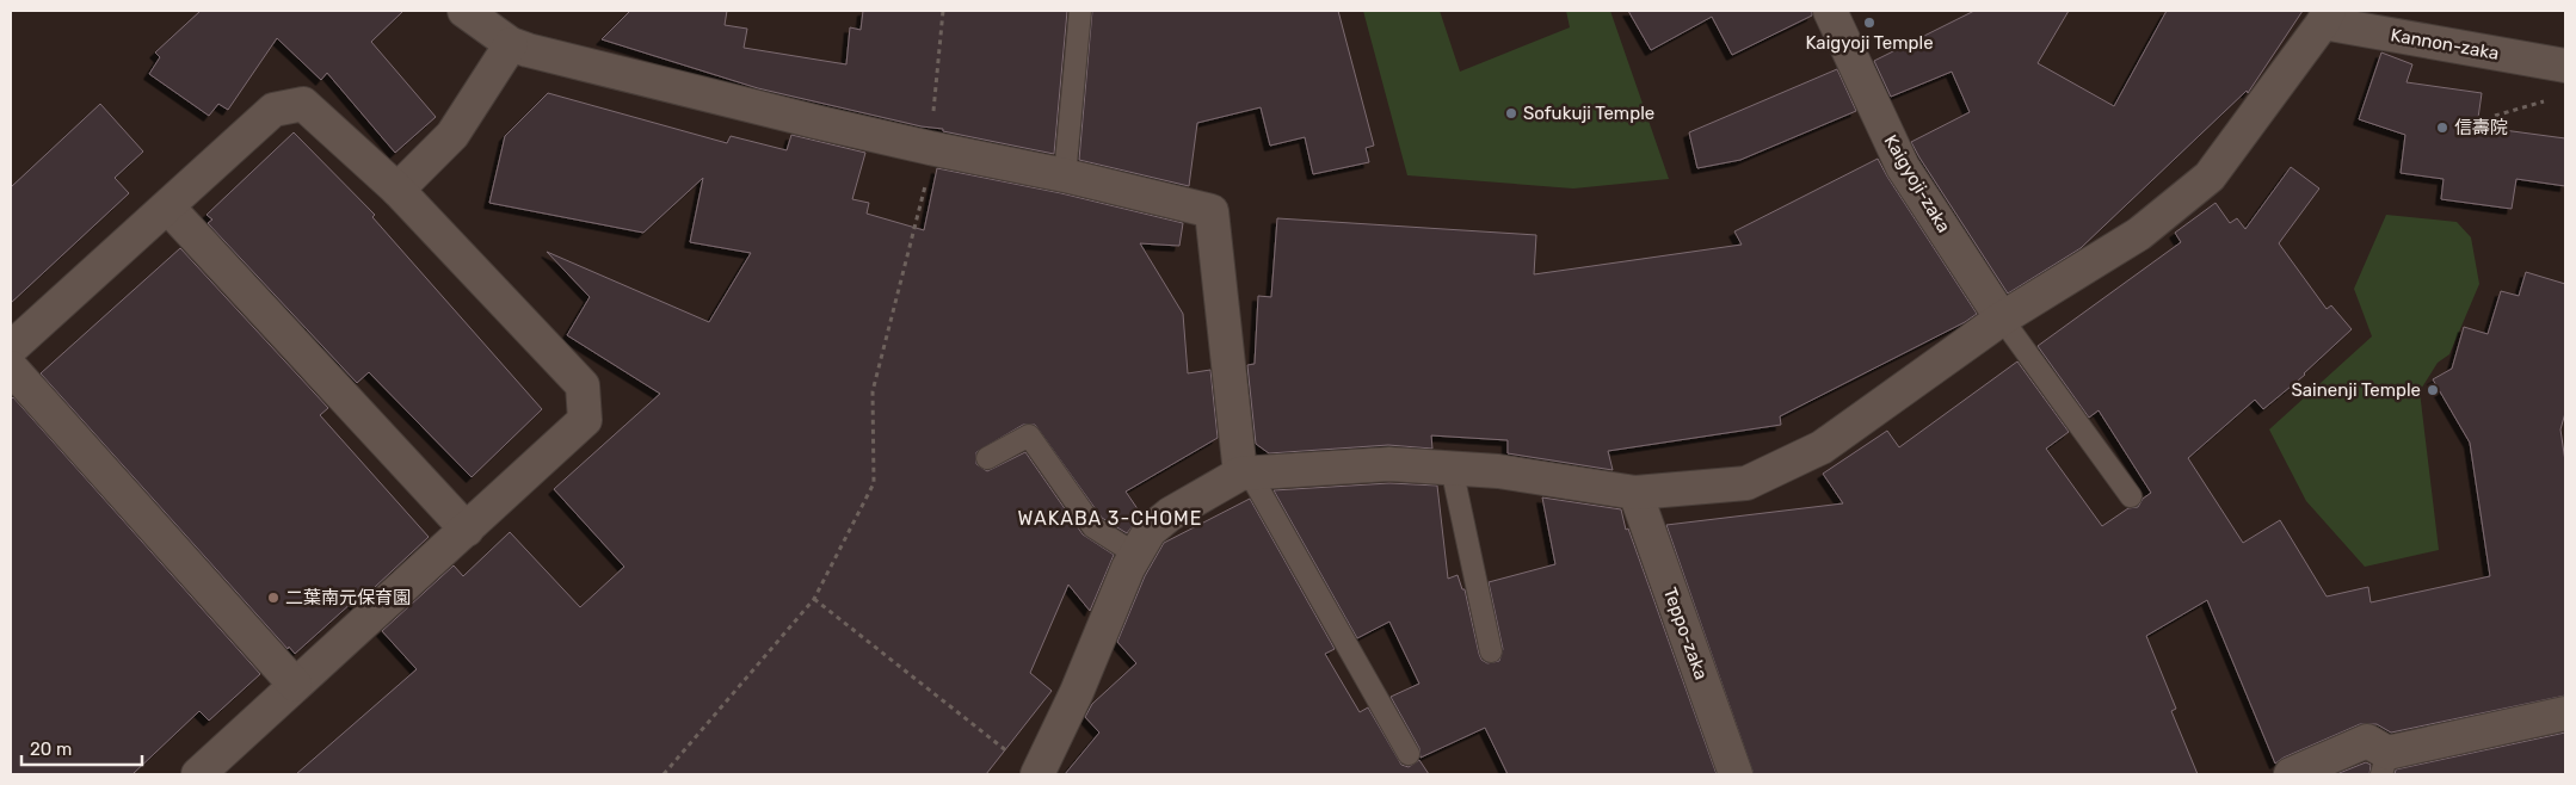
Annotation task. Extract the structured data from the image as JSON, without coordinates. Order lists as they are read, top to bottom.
{
  "streets": {
    "street": ["Kannon-zaka", "Kaigyoji-zaka", "Teppo-zaka"]
  },
  "districts": ["WAKABA 3-CHOME"],
  "places": [
    "Kaigyoji Temple",
    "Sofukuji Temple",
    "信壽院",
    "Sainenji Temple",
    "二葉南元保育園"
  ],
  "scale_bar": "20 m"
}
